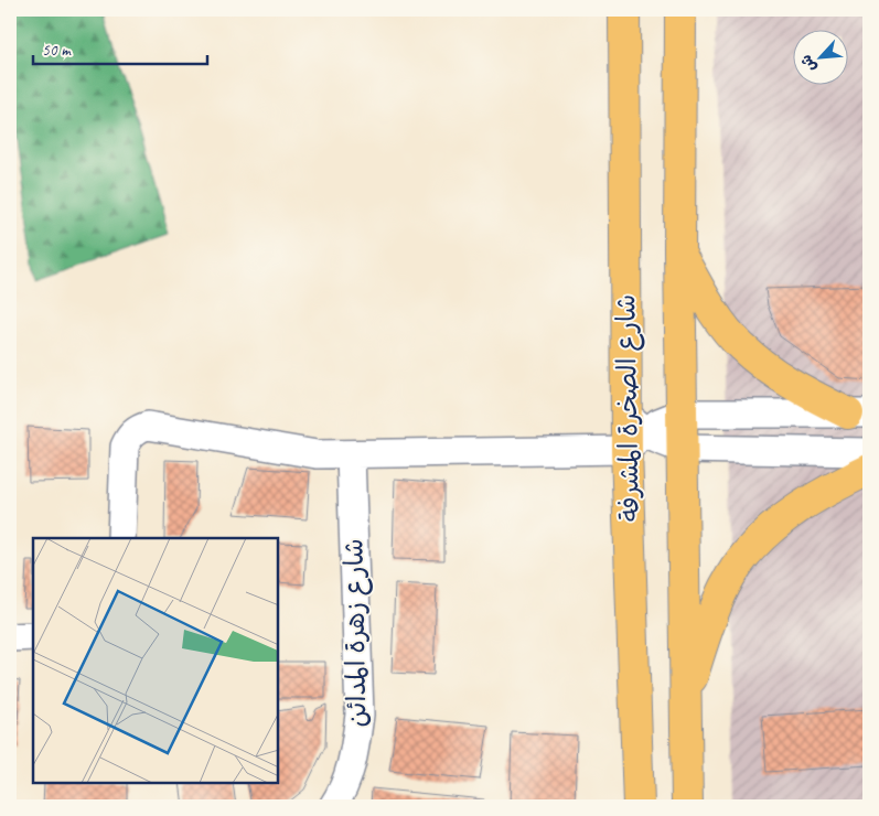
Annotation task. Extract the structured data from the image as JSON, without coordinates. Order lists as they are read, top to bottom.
{
  "streets": {
    "main road": ["شارع الصخرة المشرفة"],
    "street": ["شارع زهرة المدائن"]
  },
  "scale_bar": "50 m",
  "north": "bottom left"
}
